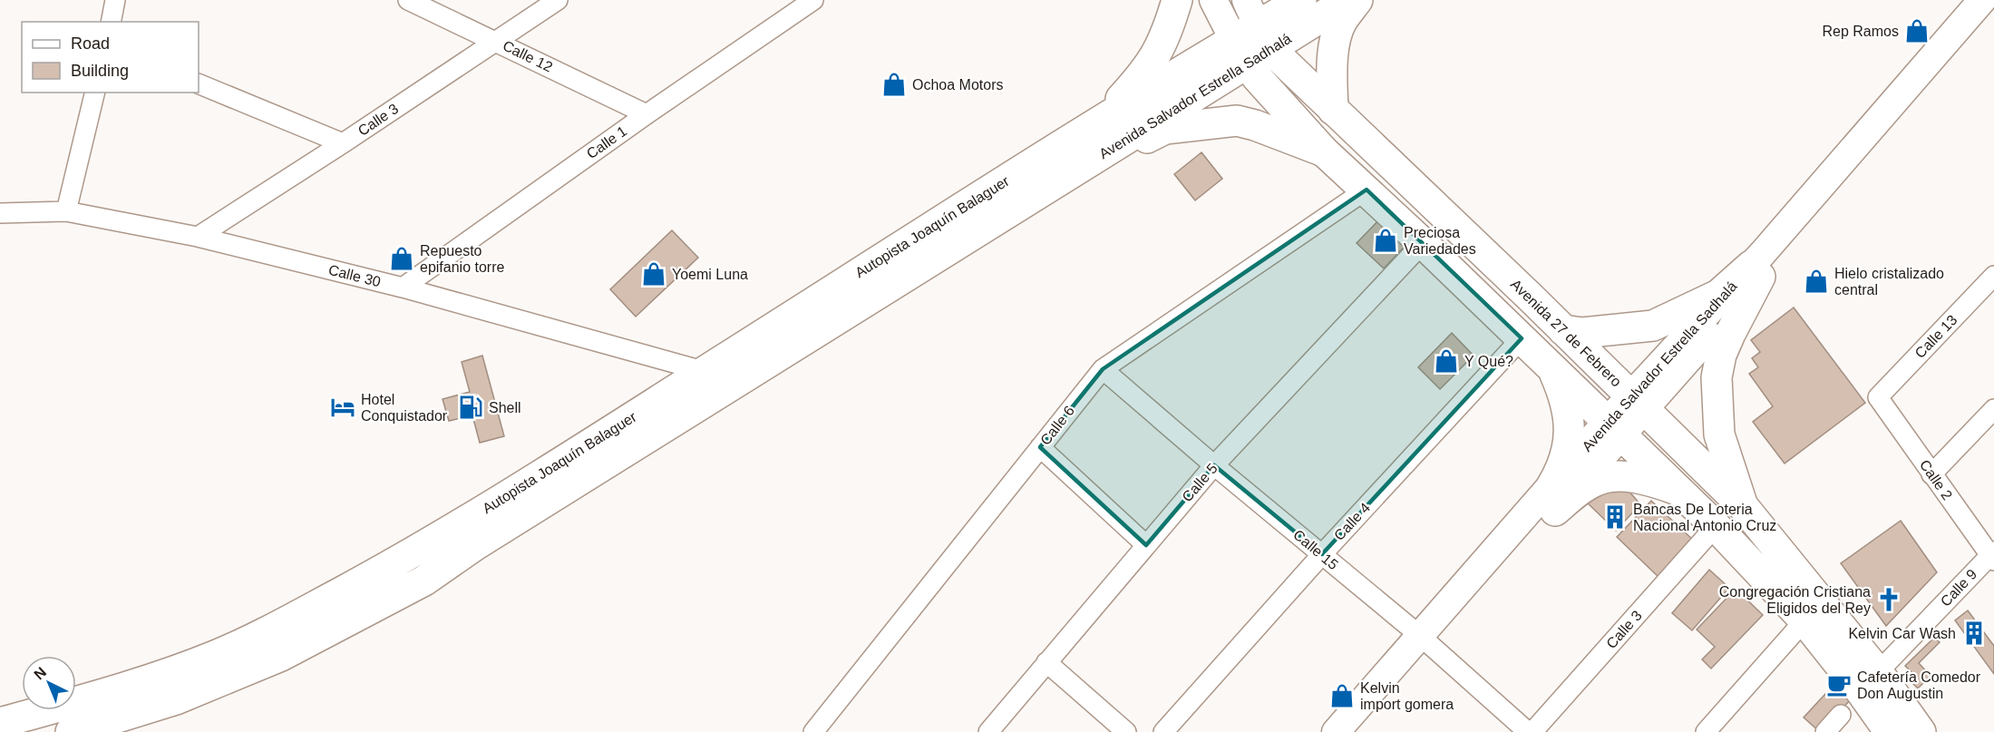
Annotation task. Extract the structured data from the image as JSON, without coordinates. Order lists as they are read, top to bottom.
{
  "streets": {
    "main road": ["Avenida Salvador Estrella Sadhalá", "Autopista Joaquín Balaguer", "Avenida 27 de Febrero"],
    "street": [
      "Calle 12",
      "Calle 3",
      "Calle 1",
      "Calle 30",
      "Calle 13",
      "Calle 6",
      "Calle 2",
      "Calle 5",
      "Calle 4",
      "Calle 15",
      "Calle 9"
    ]
  },
  "crossings": [
    ["Calle 12", "Calle 3"],
    ["Calle 12", "Calle 1"],
    ["Avenida Salvador Estrella Sadhalá", "Autopista Joaquín Balaguer"],
    ["Avenida Salvador Estrella Sadhalá", "Avenida 27 de Febrero"],
    ["Avenida Salvador Estrella Sadhalá", "Calle 15"],
    ["Calle 3", "Calle 30"],
    ["Calle 3", "Avenida 27 de Febrero"],
    ["Calle 1", "Calle 30"],
    ["Autopista Joaquín Balaguer", "Calle 30"],
    ["Avenida 27 de Febrero", "Calle 6"],
    ["Avenida 27 de Febrero", "Calle 5"],
    ["Avenida 27 de Febrero", "Calle 4"],
    ["Avenida 27 de Febrero", "Calle 9"],
    ["Calle 13", "Calle 2"],
    ["Calle 6", "Calle 15"],
    ["Calle 2", "Calle 9"],
    ["Calle 5", "Calle 15"],
    ["Calle 4", "Calle 15"]
  ],
  "places": {
    "shop": [
      "Rep Ramos",
      "Ochoa Motors",
      "Preciosa Variedades",
      "Repuesto epifanio torre",
      "Yoemi Luna",
      "Hielo cristalizado central",
      "Y Qué?",
      "Kelvin import gomera"
    ],
    "hotel": ["Hotel Conquistador"],
    "fuel station": ["Shell"],
    "building": ["Bancas De Loteria Nacional Antonio Cruz", "Kelvin Car Wash"],
    "church": ["Congregación Cristiana Eligidos del Rey"],
    "cafe": ["Cafetería Comedor Don Augustin"]
  },
  "legend": ["Road", "Building"],
  "north": "top left"
}
